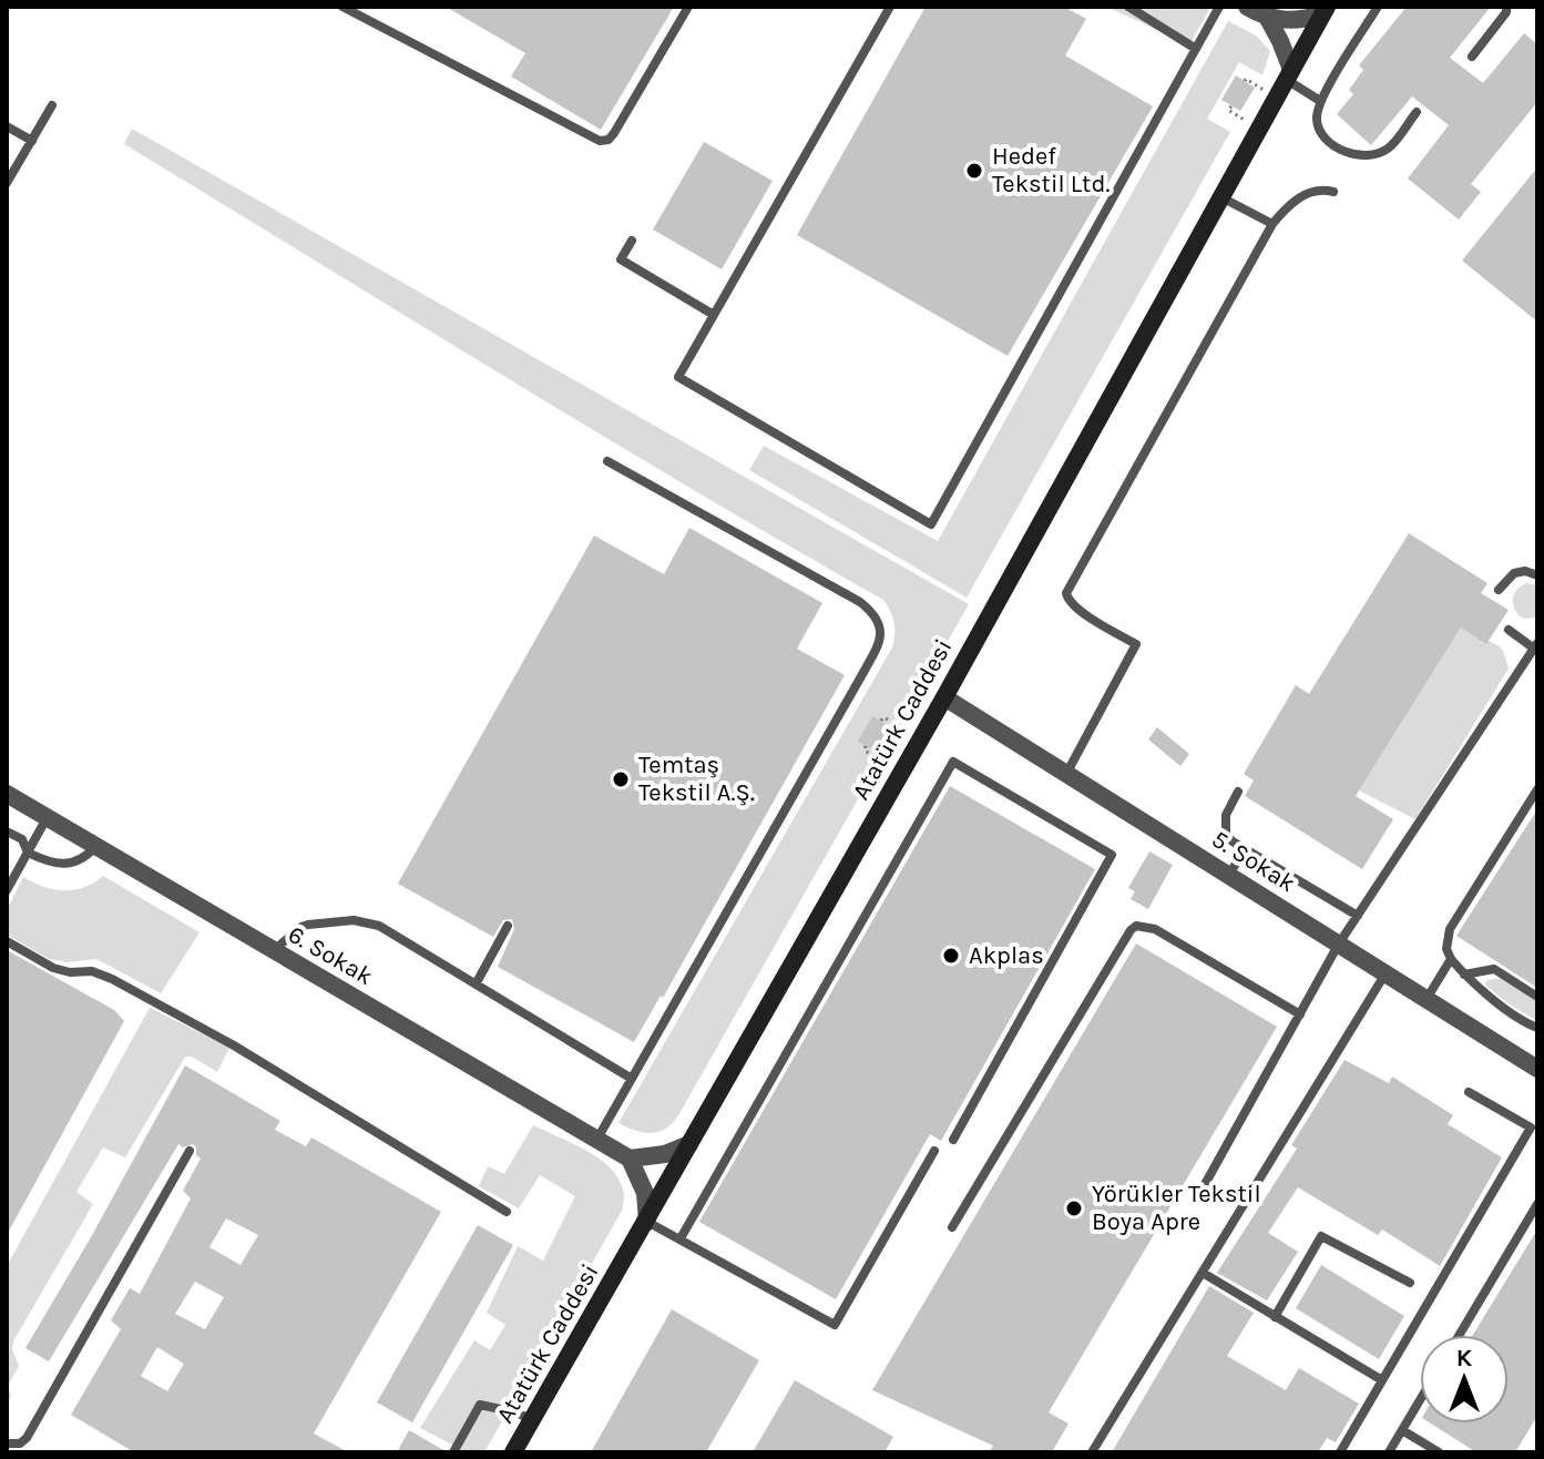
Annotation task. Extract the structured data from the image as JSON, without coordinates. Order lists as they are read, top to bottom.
{
  "streets": {
    "street": ["Atatürk Caddesi", "5. Sokak", "6. Sokak"]
  },
  "crossings": [
    ["Atatürk Caddesi", "5. Sokak"]
  ],
  "places": [
    "Hedef Tekstil Ltd.",
    "Temtaş Tekstil A.Ş.",
    "Akplas",
    "Yörükler Tekstil Boya Apre"
  ],
  "north": "top"
}
